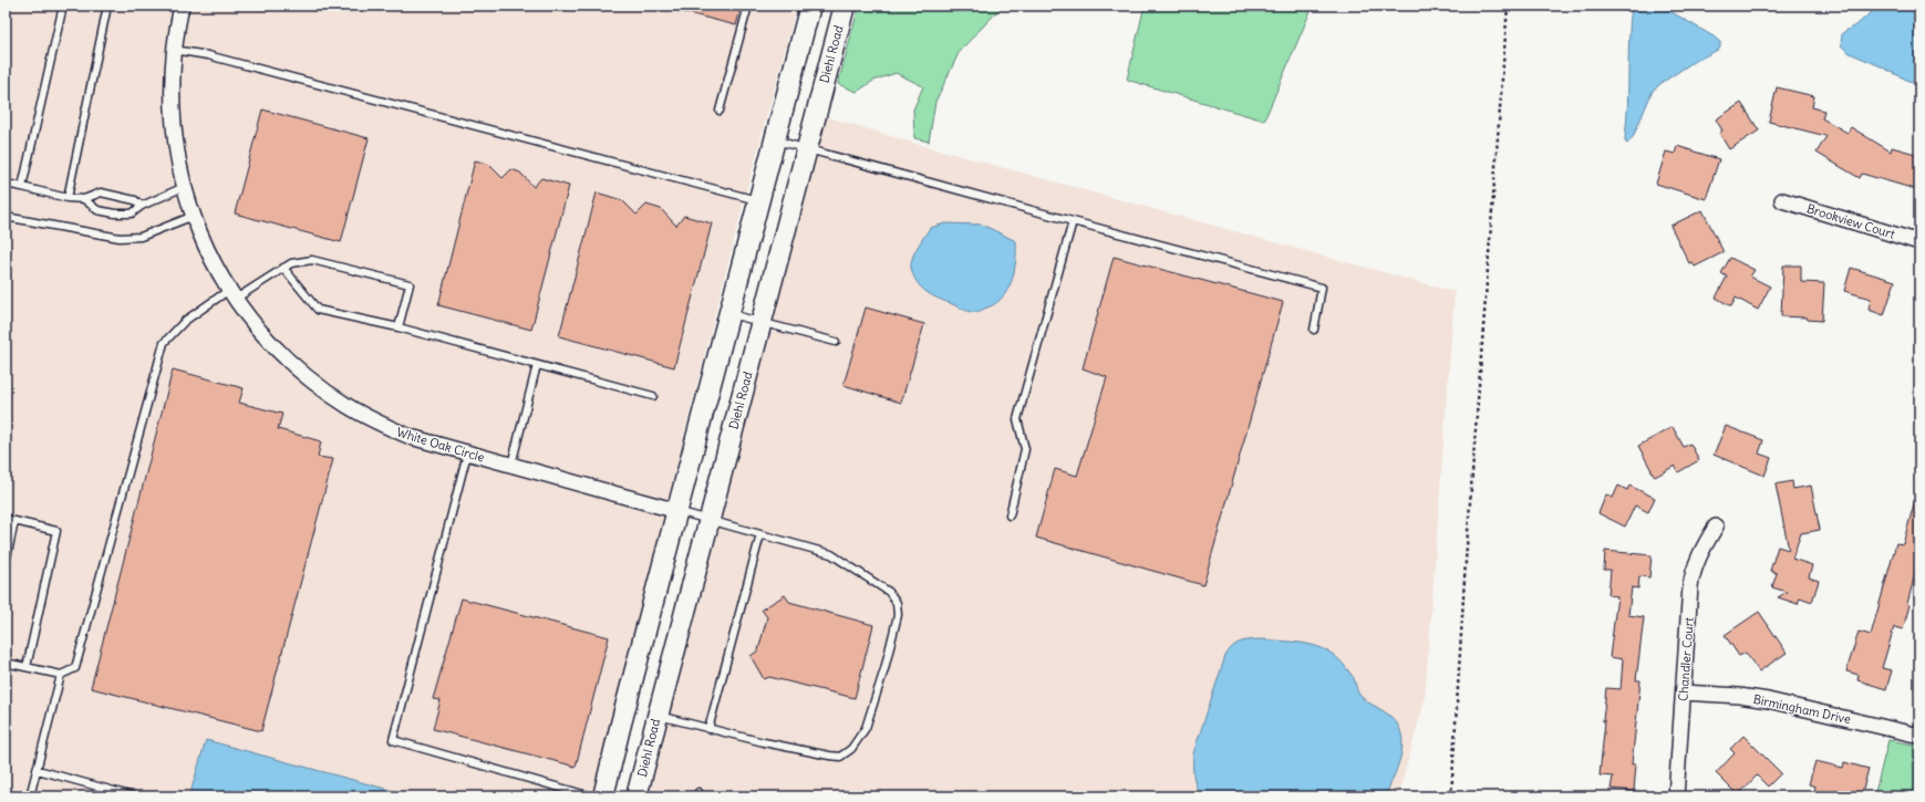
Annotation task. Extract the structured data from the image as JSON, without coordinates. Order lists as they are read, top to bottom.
{
  "streets": {
    "street": [
      "Diehl Road",
      "Brookview Court",
      "White Oak Circle",
      "Chandler Court",
      "Birmingham Drive"
    ]
  },
  "crossings": [
    ["Chandler Court", "Birmingham Drive"]
  ]
}
